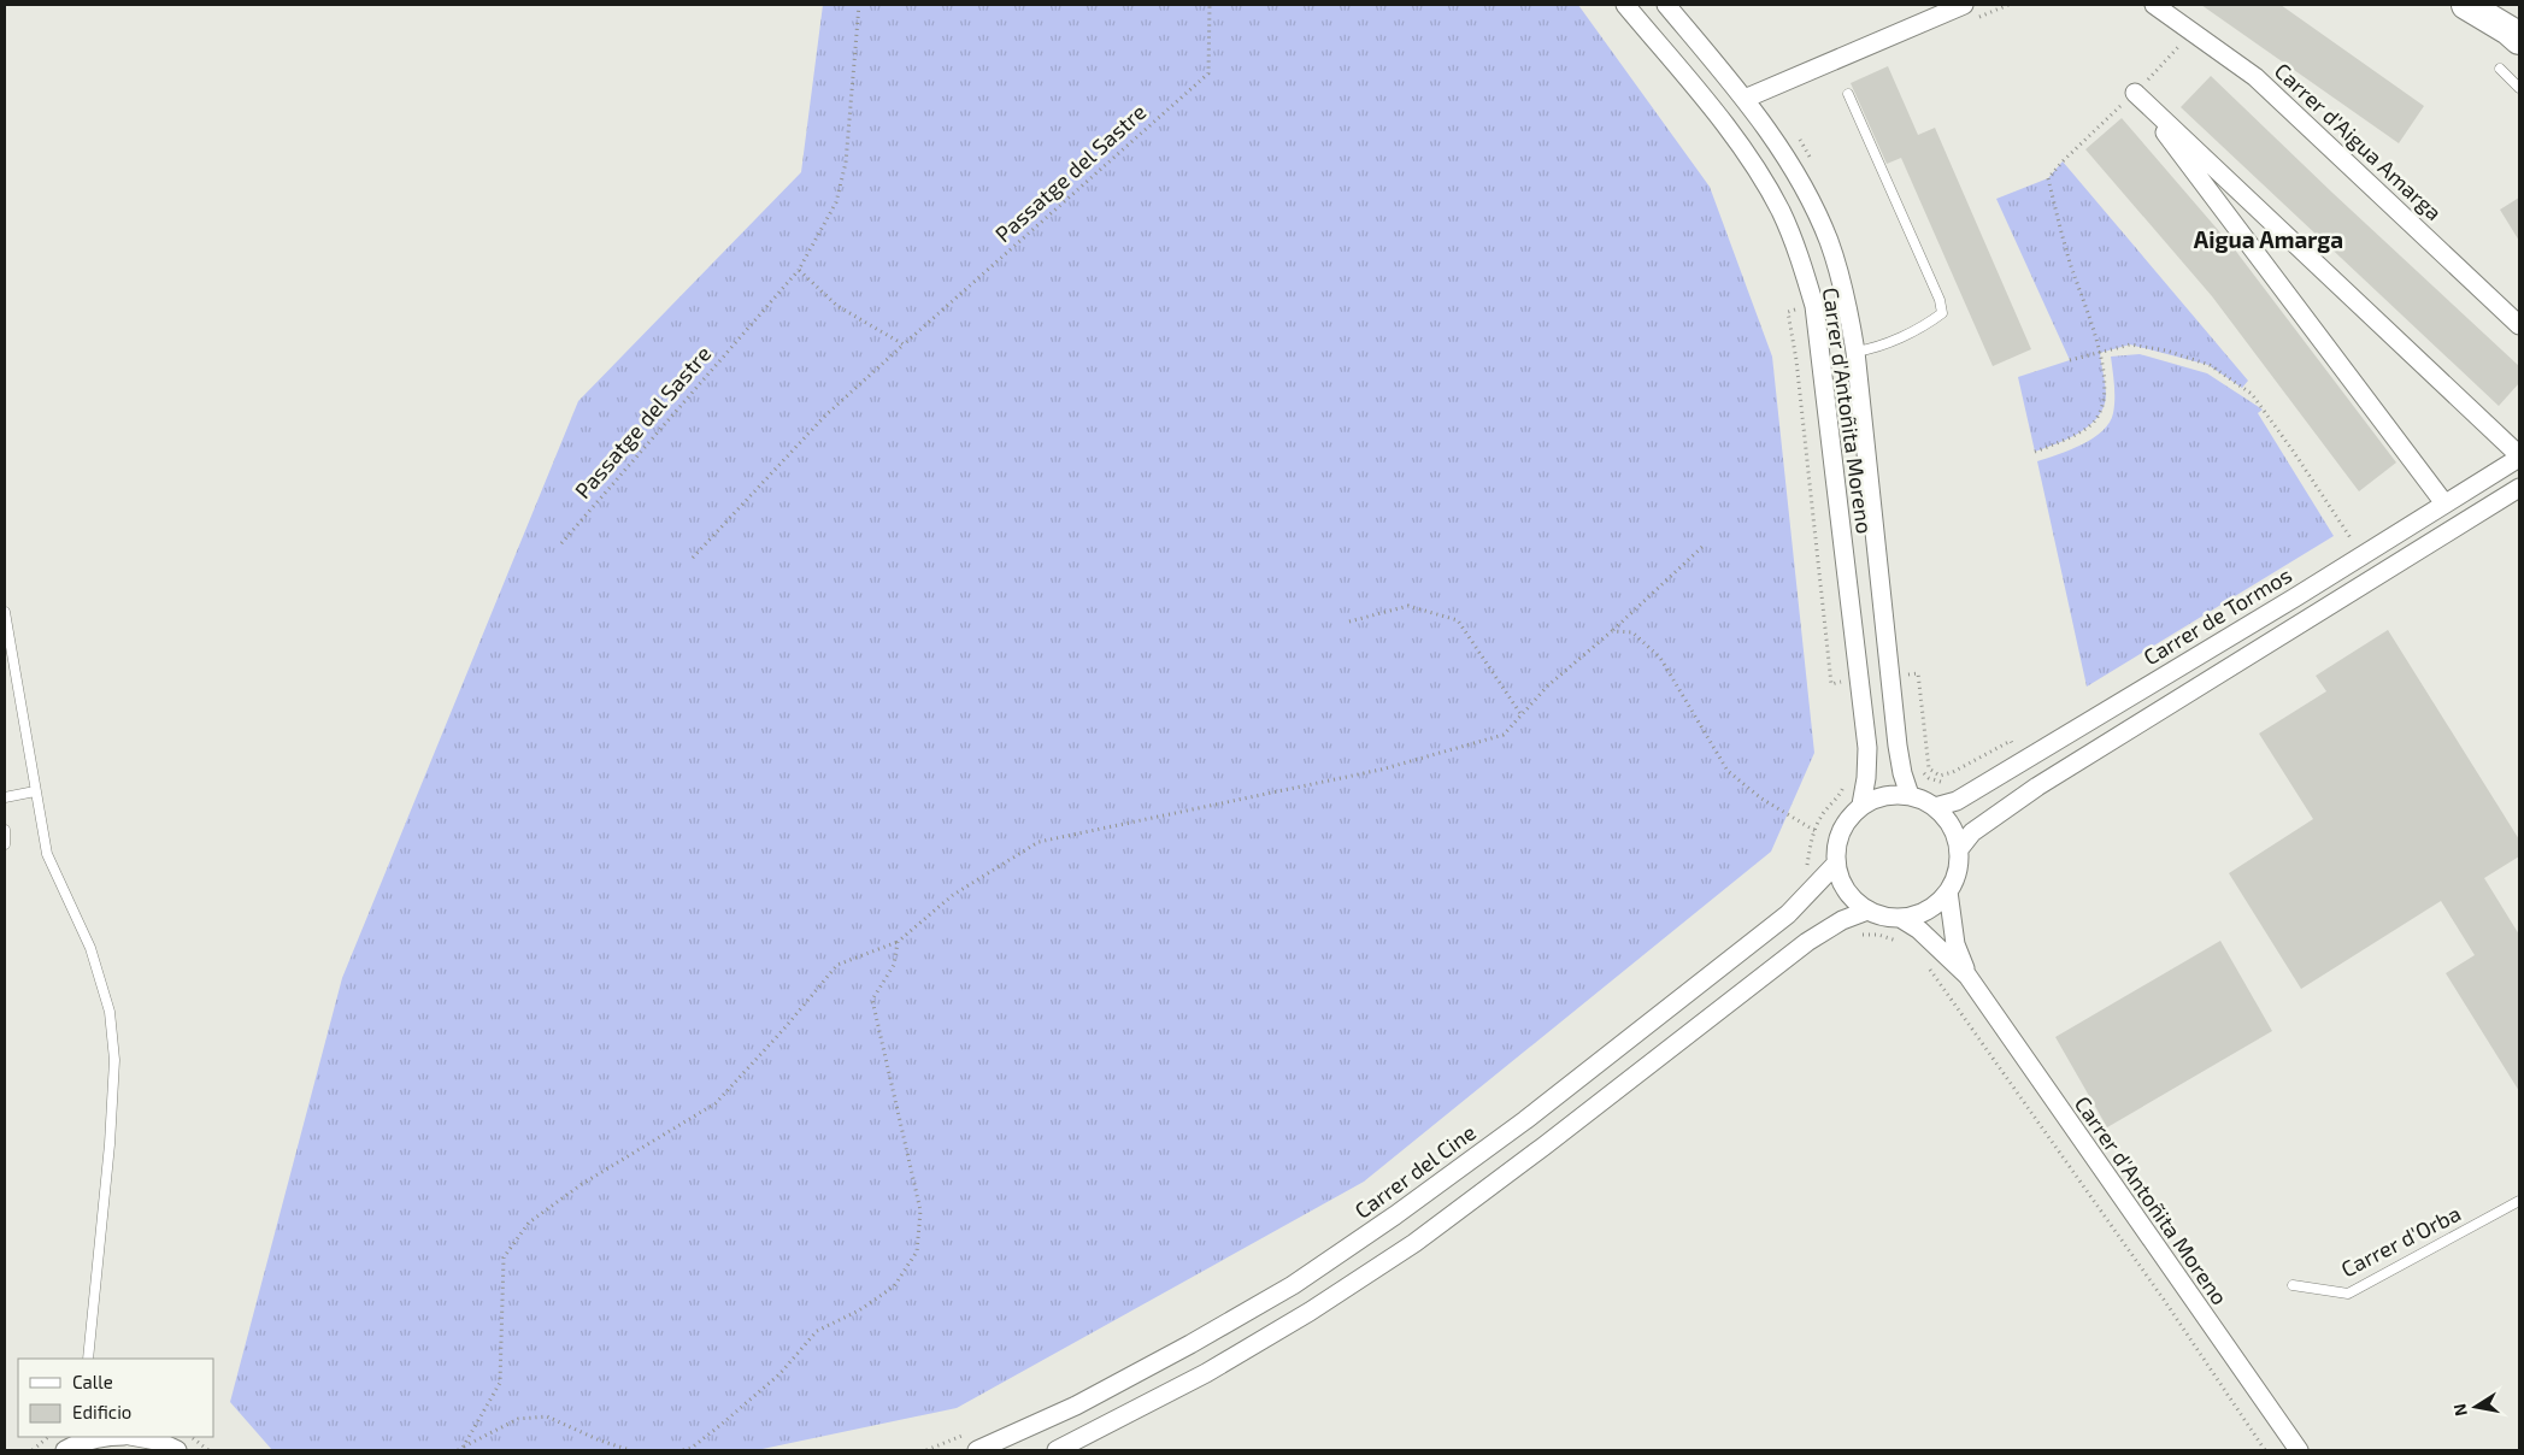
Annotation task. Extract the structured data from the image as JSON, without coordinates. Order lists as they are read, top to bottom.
{
  "streets": {
    "street": [
      "Carrer d'Aigua Amarga",
      "Carrer d'Antoñita Moreno",
      "Carrer de Tormos",
      "Carrer del Cine"
    ],
    "lane": ["Carrer d'Orba"],
    "path": ["Passatge del Sastre"]
  },
  "crossings": [
    ["Carrer d'Antoñita Moreno", "Carrer de Tormos"],
    ["Carrer d'Antoñita Moreno", "Carrer del Cine"],
    ["Carrer de Tormos", "Carrer del Cine"]
  ],
  "districts": ["Aigua Amarga"],
  "legend": ["Calle", "Edificio"],
  "north": "left"
}
